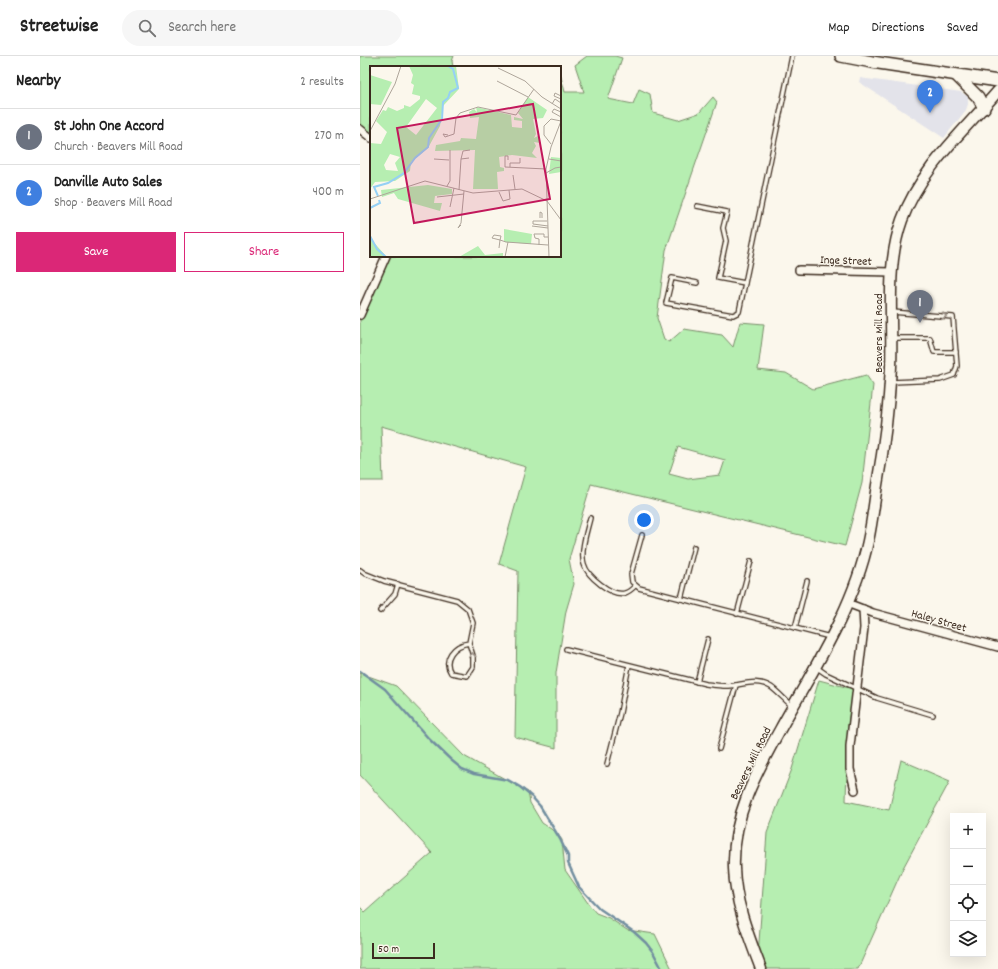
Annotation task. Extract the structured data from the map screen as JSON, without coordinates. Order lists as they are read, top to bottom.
{
  "streets": {
    "street": ["Inge Street", "Beavers Mill Road", "Haley Street"]
  },
  "crossings": [
    ["Inge Street", "Beavers Mill Road"]
  ],
  "scale_bar": "50 m",
  "page": {
    "header": "Streetwise",
    "search": "Search here",
    "nav": ["Map", "Directions", "Saved"],
    "heading": ["Nearby", "2 results"],
    "pins": ["2", "1"],
    "list": [
      {
        "mark": "1",
        "name": "St John One Accord",
        "note": "Church · Beavers Mill Road",
        "value": "270 m"
      },
      {
        "mark": "2",
        "name": "Danville Auto Sales",
        "note": "Shop · Beavers Mill Road",
        "value": "400 m"
      }
    ],
    "buttons": ["Save", "Share"],
    "map_buttons": ["+", "−"],
    "scale": "50 m"
  }
}
